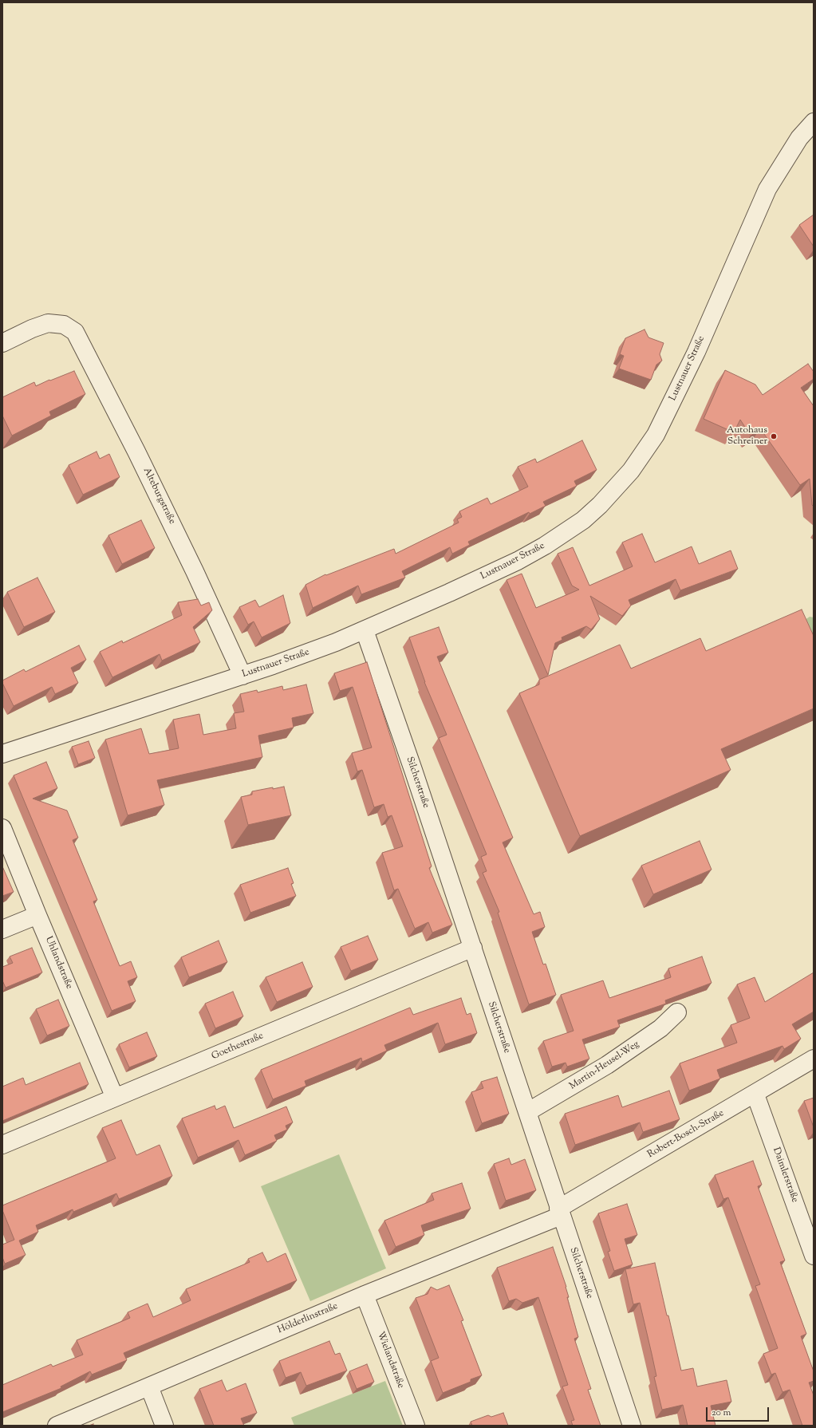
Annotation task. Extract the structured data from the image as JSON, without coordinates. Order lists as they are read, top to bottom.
{
  "streets": {
    "street": [
      "Lustnauer Straße",
      "Alteburgstraße",
      "Silcherstraße",
      "Uhlandstraße",
      "Goethestraße",
      "Martin-Heusel-Weg",
      "Robert-Bosch-Straße",
      "Daimlerstraße",
      "Hölderlinstraße",
      "Wielandstraße"
    ]
  },
  "crossings": [
    ["Lustnauer Straße", "Alteburgstraße"],
    ["Lustnauer Straße", "Silcherstraße"],
    ["Silcherstraße", "Goethestraße"],
    ["Silcherstraße", "Martin-Heusel-Weg"],
    ["Silcherstraße", "Robert-Bosch-Straße"],
    ["Silcherstraße", "Hölderlinstraße"],
    ["Uhlandstraße", "Goethestraße"],
    ["Robert-Bosch-Straße", "Daimlerstraße"],
    ["Robert-Bosch-Straße", "Hölderlinstraße"],
    ["Hölderlinstraße", "Wielandstraße"]
  ],
  "places": ["Autohaus Schreiner"],
  "scale_bar": "20 m"
}
